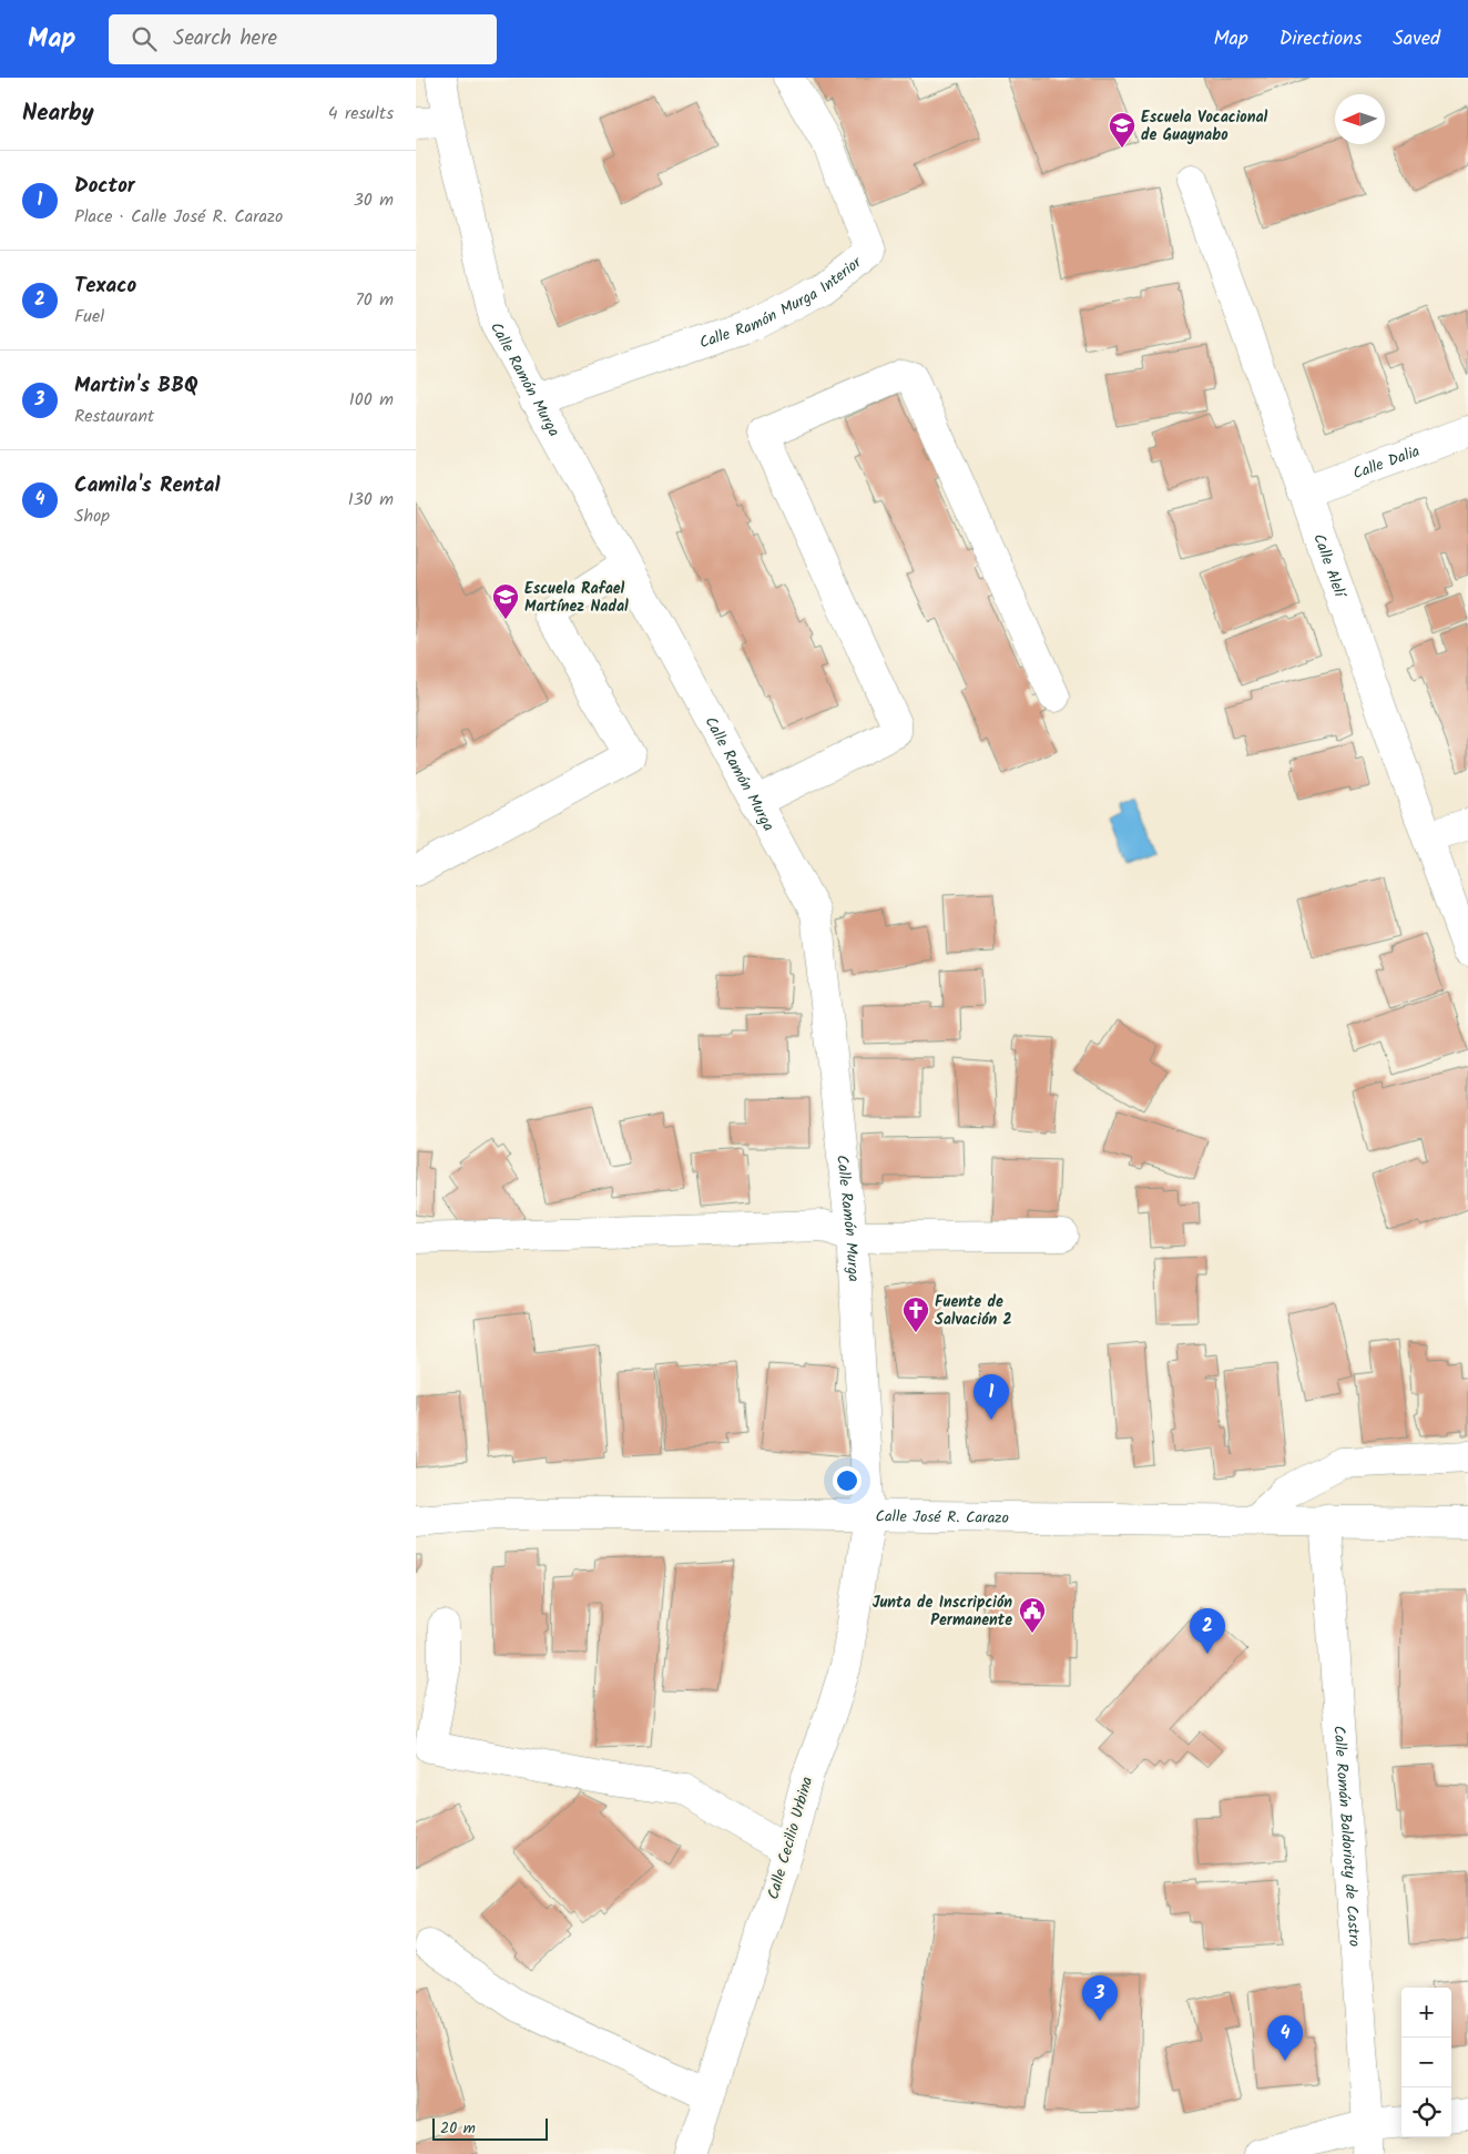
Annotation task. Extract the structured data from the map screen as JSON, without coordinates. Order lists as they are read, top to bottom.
{
  "streets": {
    "street": [
      "Calle Ramón Murga Interior",
      "Calle Ramón Murga",
      "Calle Dalia",
      "Calle Alelí",
      "Calle José R. Carazo",
      "Calle Román Baldorioty de Castro",
      "Calle Cecilio Urbina"
    ]
  },
  "crossings": [
    ["Calle Ramón Murga Interior", "Calle Ramón Murga"],
    ["Calle Ramón Murga", "Calle José R. Carazo"],
    ["Calle Ramón Murga", "Calle Cecilio Urbina"],
    ["Calle Dalia", "Calle Alelí"],
    ["Calle José R. Carazo", "Calle Román Baldorioty de Castro"],
    ["Calle José R. Carazo", "Calle Cecilio Urbina"]
  ],
  "places": {
    "school or university": ["Escuela Vocacional de Guaynabo", "Escuela Rafael Martínez Nadal"],
    "church": ["Fuente de Salvación 2"],
    "public building": ["Junta de Inscripción Permanente"]
  },
  "scale_bar": "20 m",
  "north": "left",
  "page": {
    "header": "Map",
    "search": "Search here",
    "nav": ["Map", "Directions", "Saved"],
    "heading": ["Nearby", "4 results"],
    "list": [
      {
        "mark": "1",
        "name": "Doctor",
        "note": "Place · Calle José R. Carazo",
        "value": "30 m"
      },
      {
        "mark": "2",
        "name": "Texaco",
        "note": "Fuel",
        "value": "70 m"
      },
      {
        "mark": "3",
        "name": "Martin's BBQ",
        "note": "Restaurant",
        "value": "100 m"
      },
      {
        "mark": "4",
        "name": "Camila's Rental",
        "note": "Shop",
        "value": "130 m"
      }
    ],
    "pins": [
      "1",
      "2",
      "3",
      "4"
    ],
    "map_buttons": ["+", "−"],
    "scale": "20 m"
  }
}
